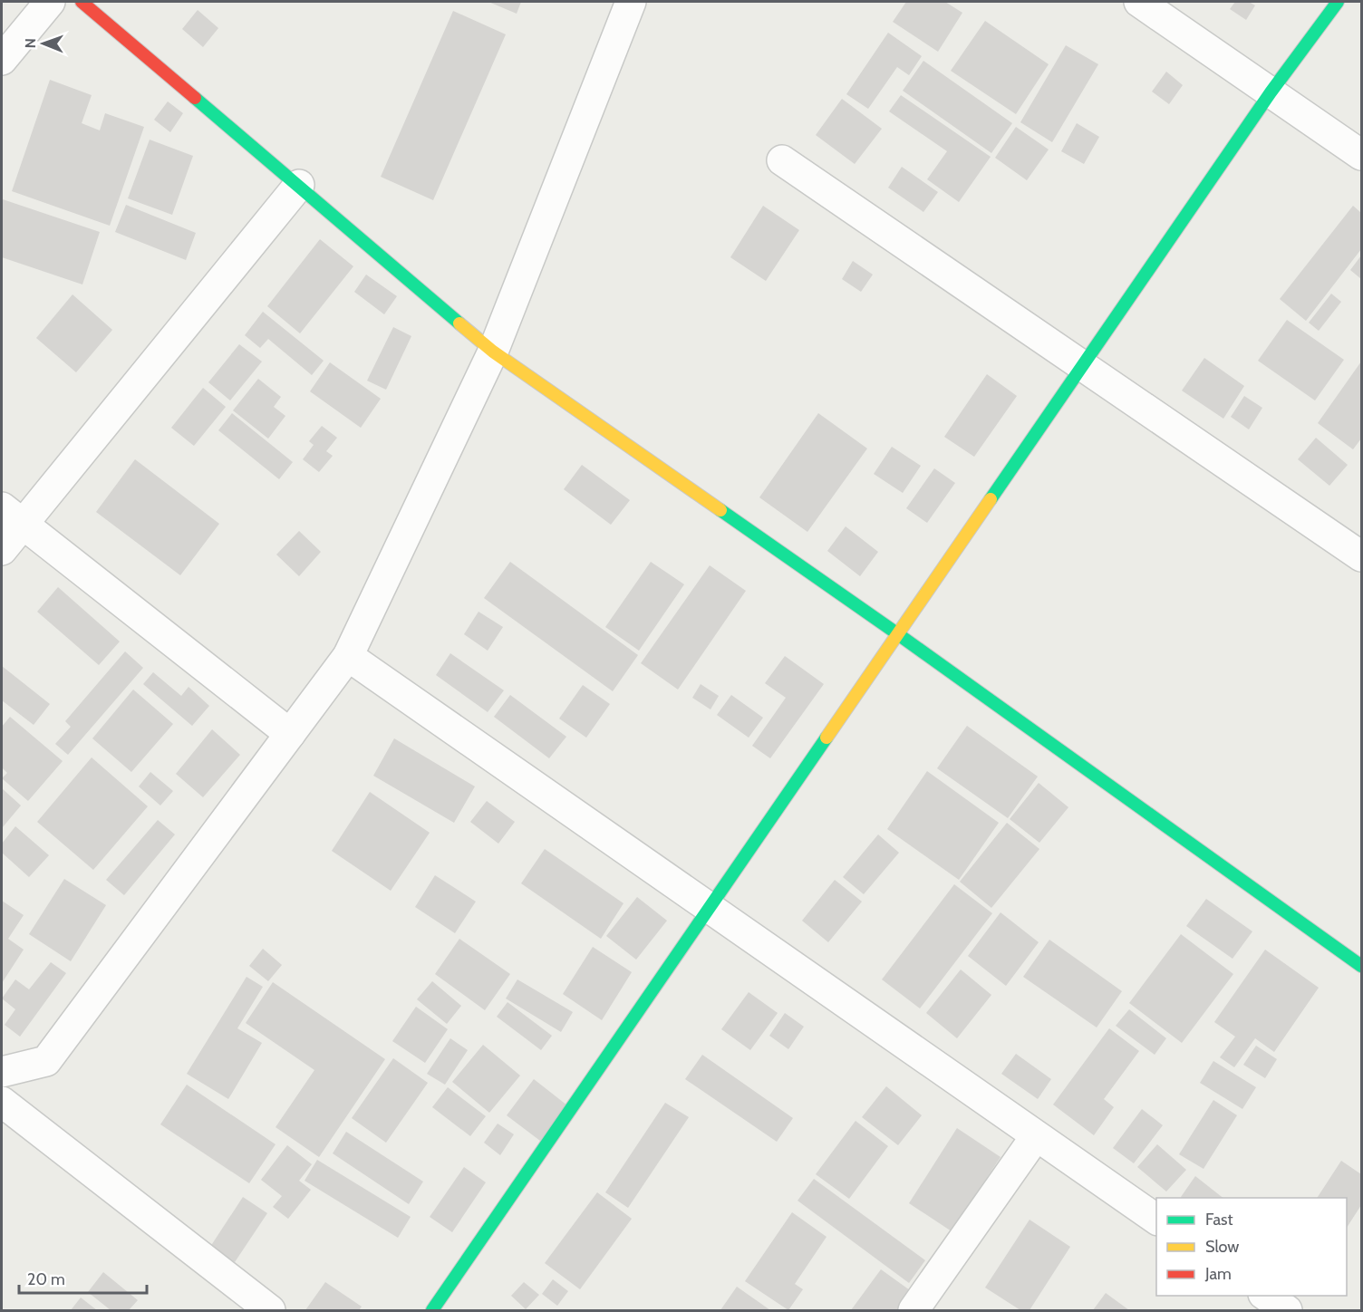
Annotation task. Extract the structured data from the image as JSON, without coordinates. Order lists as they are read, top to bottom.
{
  "legend": ["Fast", "Slow", "Jam"],
  "scale_bar": "20 m",
  "north": "left"
}
